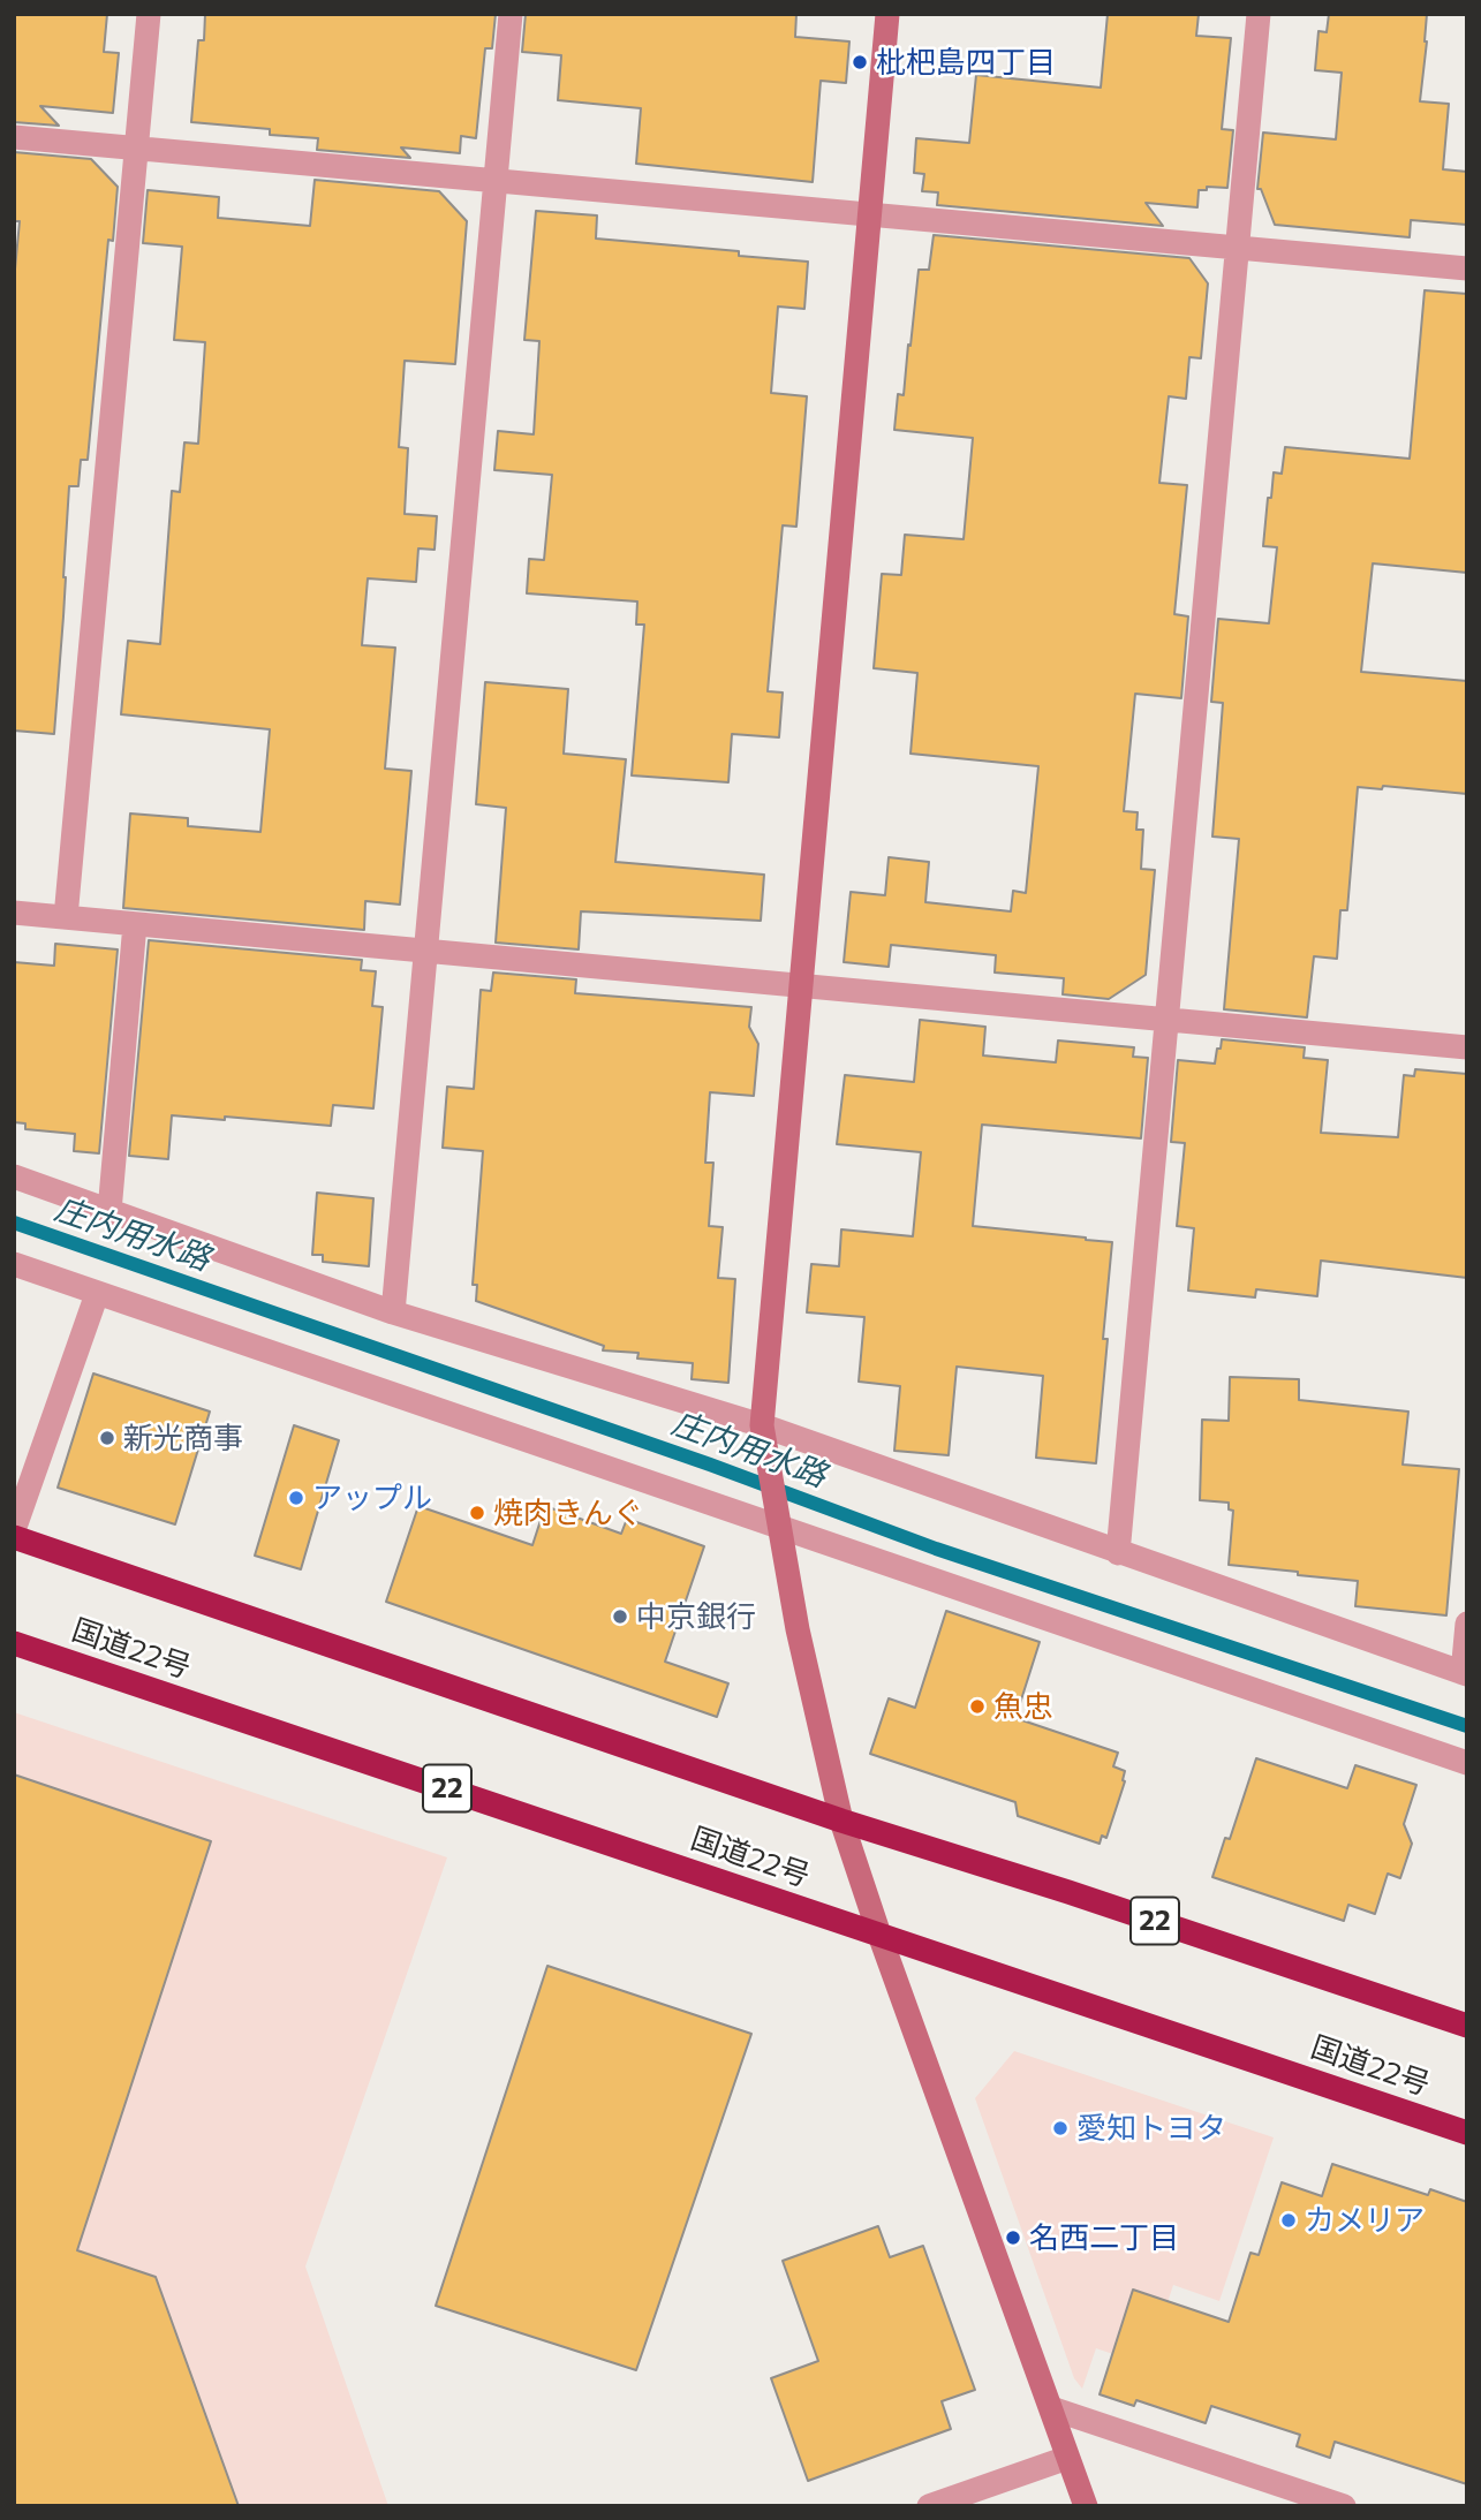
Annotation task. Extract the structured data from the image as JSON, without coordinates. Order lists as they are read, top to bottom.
{
  "streets": {
    "highway": ["国道22号", "22"]
  },
  "water": ["庄内用水路"],
  "places": [
    "枇杷島四丁目",
    "新光商事",
    "アップル",
    "焼肉きんぐ",
    "中京銀行",
    "魚忠",
    "愛知トヨタ",
    "カメリア",
    "名西二丁目"
  ]
}
